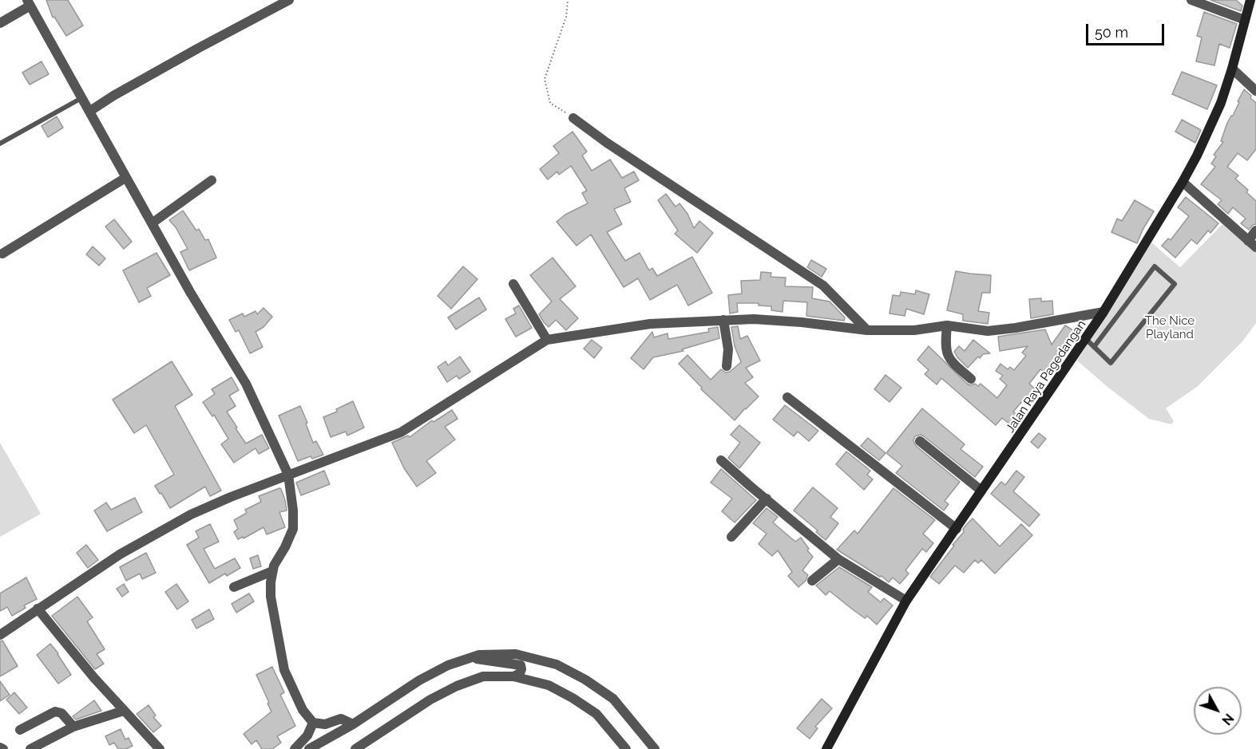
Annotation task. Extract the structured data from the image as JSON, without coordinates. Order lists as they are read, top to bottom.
{
  "streets": {
    "street": ["Jalan Raya Pagedangan"]
  },
  "parks": ["The Nice Playland"],
  "scale_bar": "50 m",
  "north": "bottom right"
}
